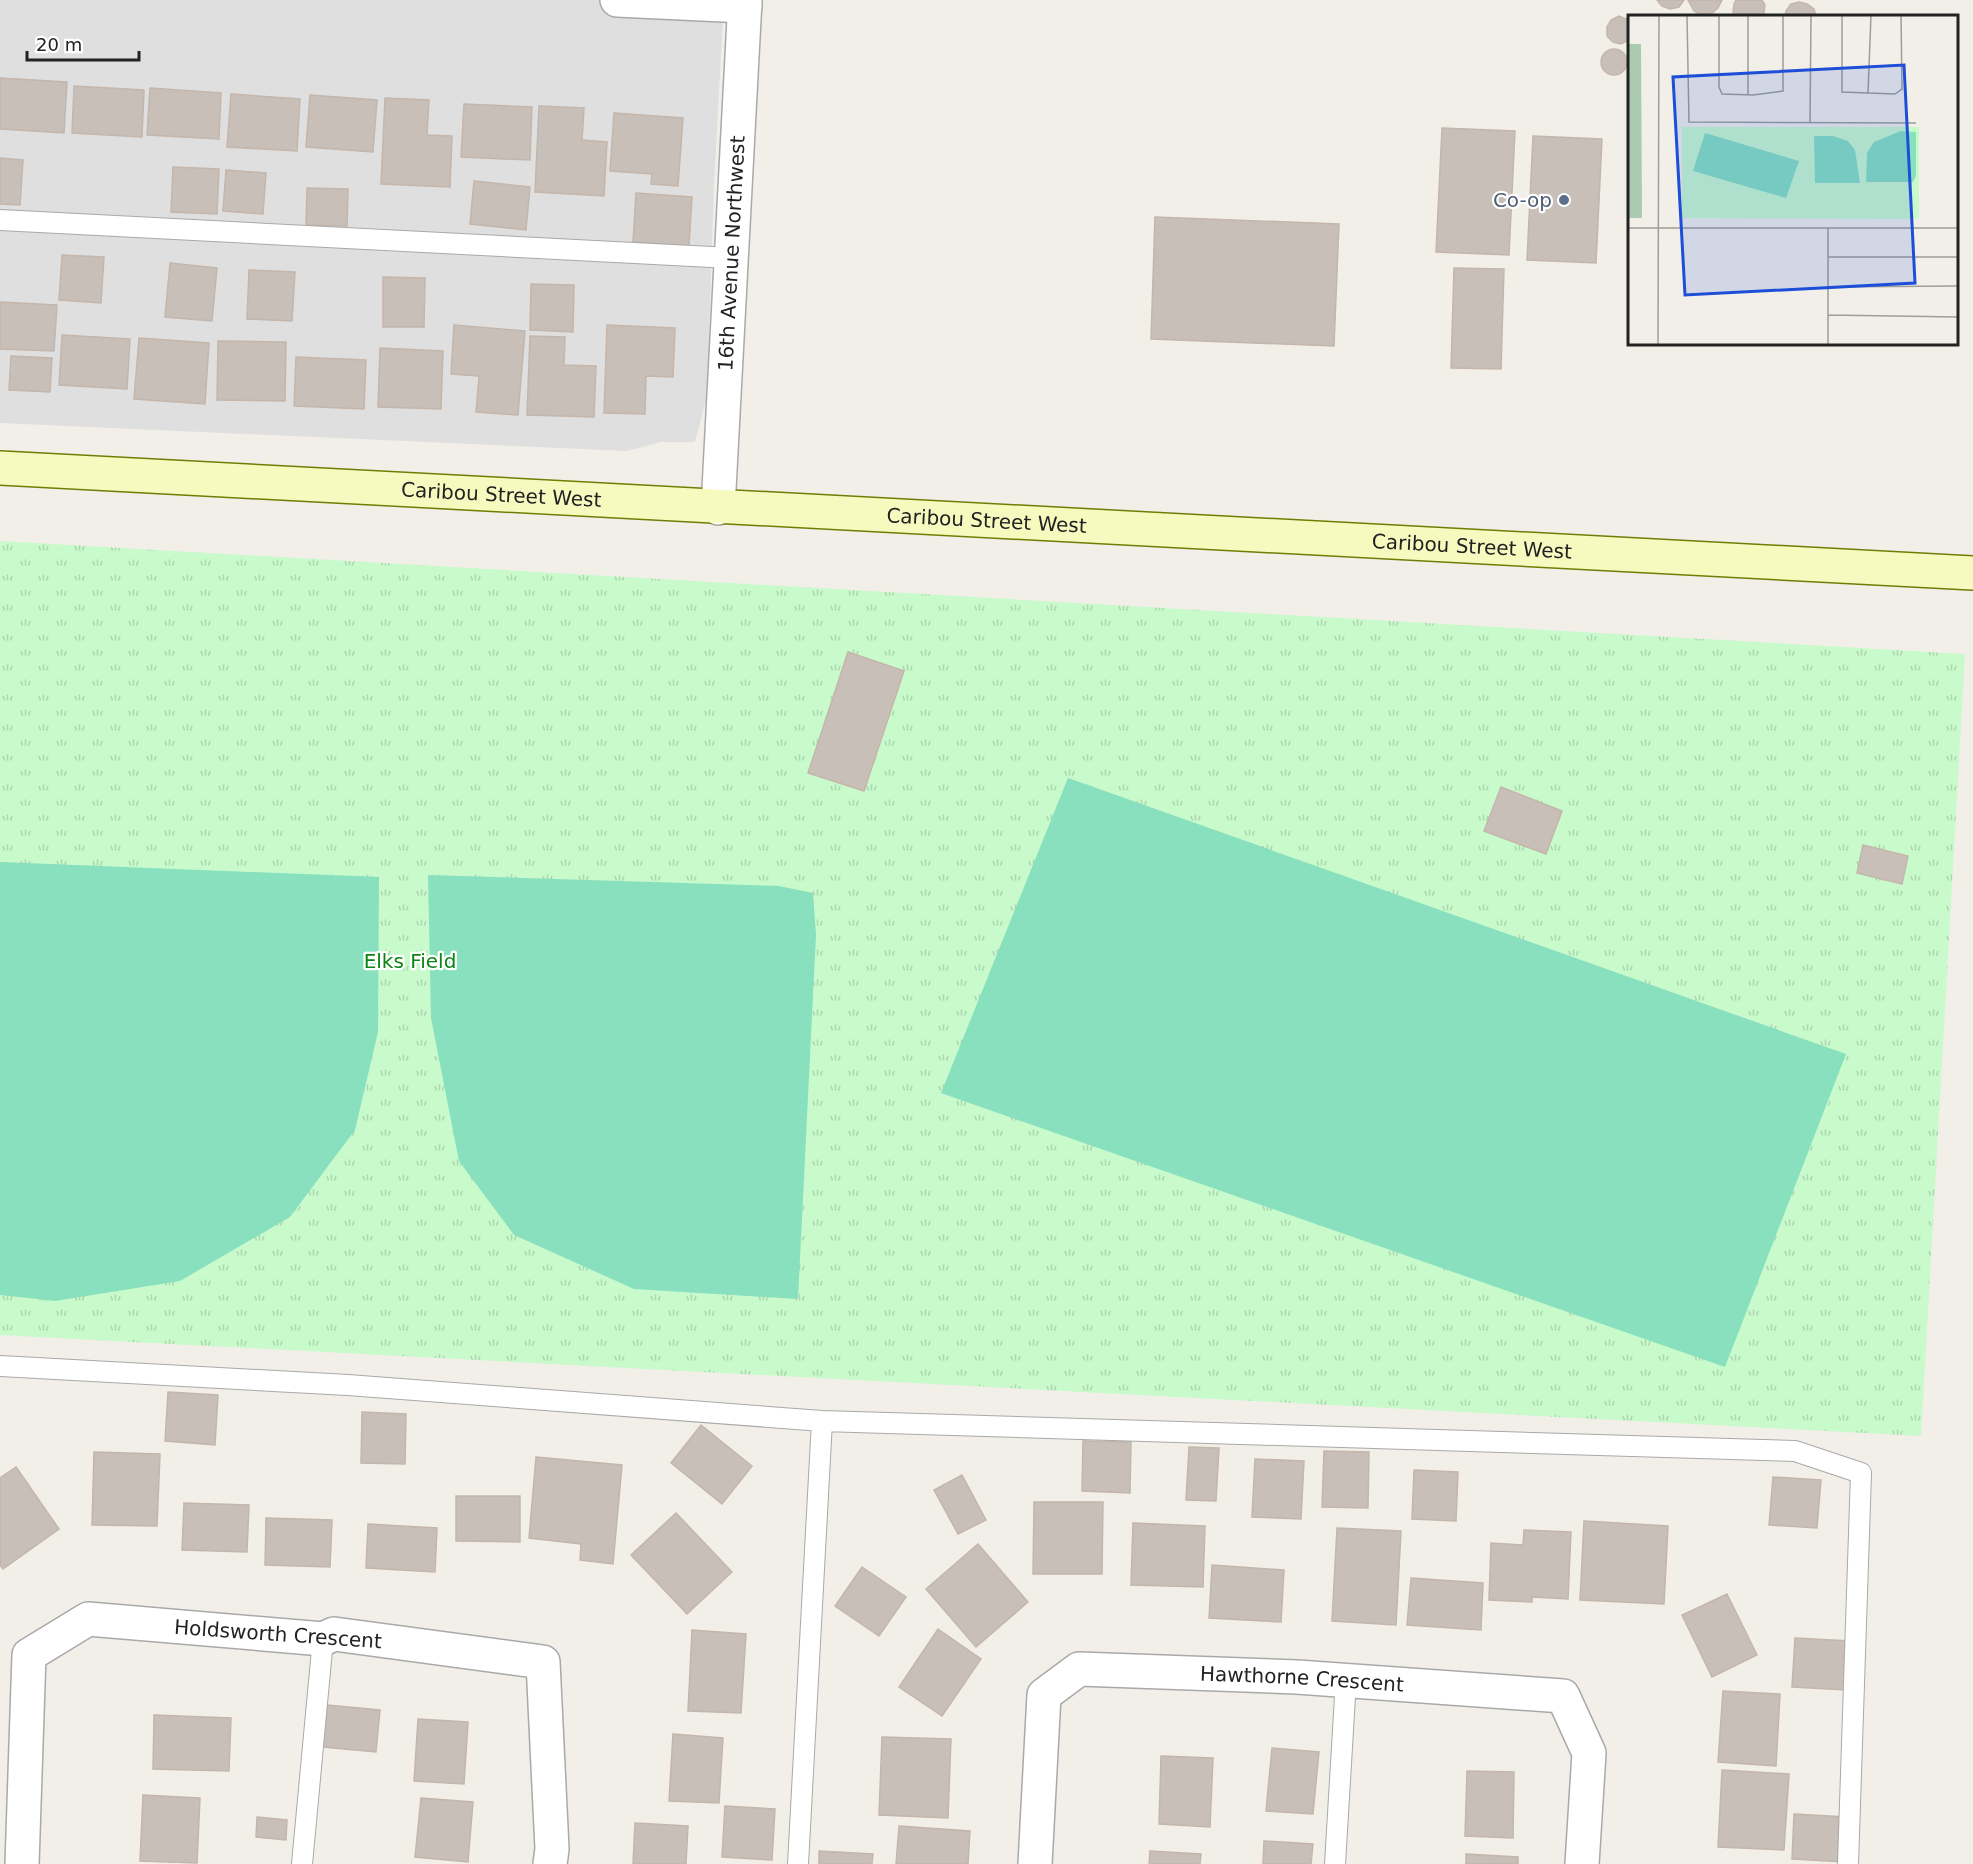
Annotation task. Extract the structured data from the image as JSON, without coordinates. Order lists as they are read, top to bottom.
{
  "streets": {
    "street": [
      "16th Avenue Northwest",
      "Caribou Street West",
      "Holdsworth Crescent",
      "Hawthorne Crescent"
    ]
  },
  "crossings": [
    ["16th Avenue Northwest", "Caribou Street West"]
  ],
  "parks": ["Elks Field"],
  "places": ["Co-op"],
  "scale_bar": "20 m"
}
